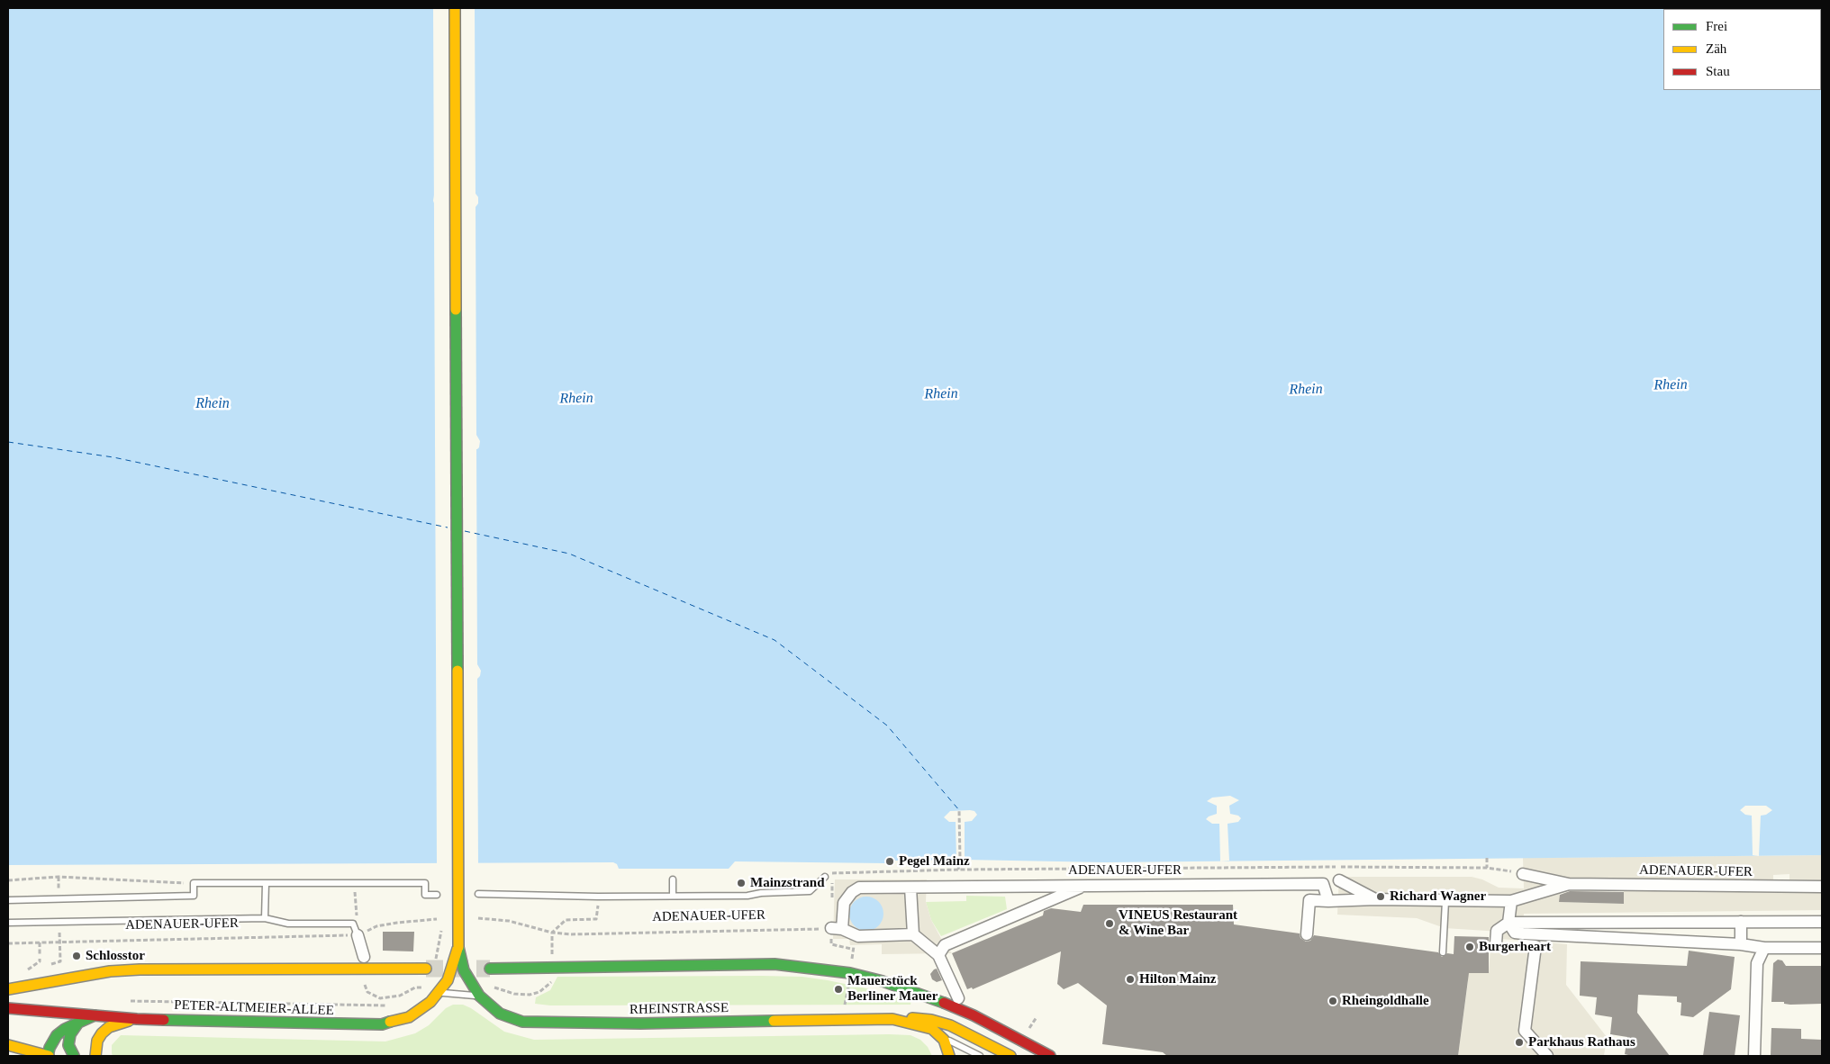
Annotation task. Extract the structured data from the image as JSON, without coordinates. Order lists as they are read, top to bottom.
{
  "streets": {
    "main road": ["PETER-ALTMEIER-ALLEE", "RHEINSTRASSE"],
    "street": ["ADENAUER-UFER"]
  },
  "crossings": [
    ["PETER-ALTMEIER-ALLEE", "RHEINSTRASSE"]
  ],
  "water": ["Rhein"],
  "places": [
    "Pegel Mainz",
    "Mainzstrand",
    "Richard Wagner",
    "VINEUS Restaurant & Wine Bar",
    "Burgerheart",
    "Schlosstor",
    "Hilton Mainz",
    "Mauerstück Berliner Mauer",
    "Rheingoldhalle",
    "Parkhaus Rathaus"
  ],
  "legend": ["Frei", "Zäh", "Stau"]
}
